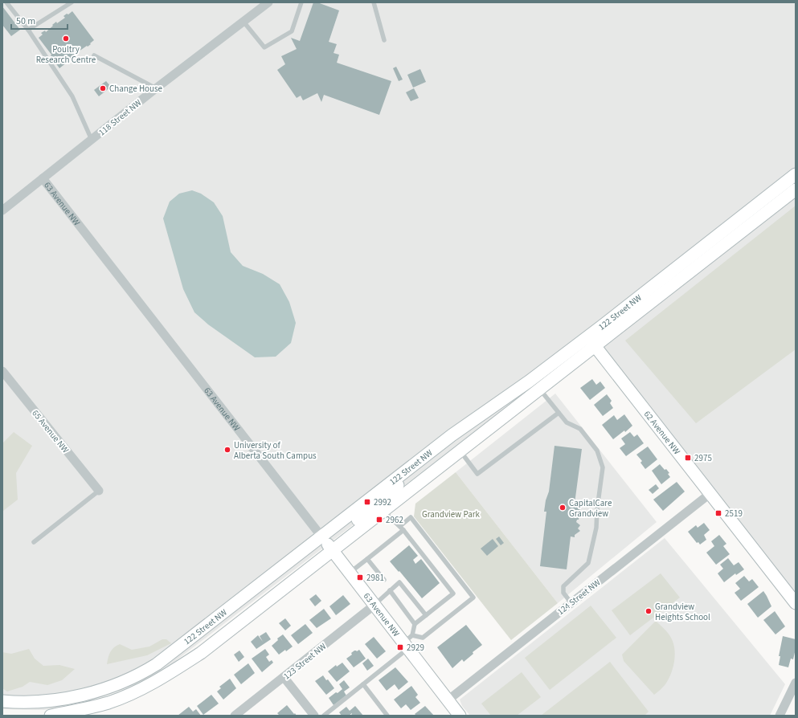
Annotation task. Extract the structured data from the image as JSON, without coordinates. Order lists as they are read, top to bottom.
{
  "streets": {
    "main road": ["63 Avenue NW", "122 Street NW", "62 Avenue NW"],
    "street": [
      "118 Street NW",
      "65 Avenue NW",
      "124 Street NW",
      "123 Street NW"
    ]
  },
  "crossings": [
    ["118 Street NW", "63 Avenue NW"],
    ["63 Avenue NW", "122 Street NW"],
    ["63 Avenue NW", "124 Street NW"],
    ["63 Avenue NW", "123 Street NW"],
    ["122 Street NW", "62 Avenue NW"],
    ["62 Avenue NW", "124 Street NW"]
  ],
  "parks": ["Grandview Park"],
  "places": {
    "other": [
      "Poultry Research Centre",
      "Change House",
      "University of Alberta South Campus",
      "CapitalCare Grandview",
      "Grandview Heights School"
    ],
    "transit": [
      "2975",
      "2992",
      "2519",
      "2962",
      "2981",
      "2929"
    ]
  },
  "scale_bar": "50 m"
}
